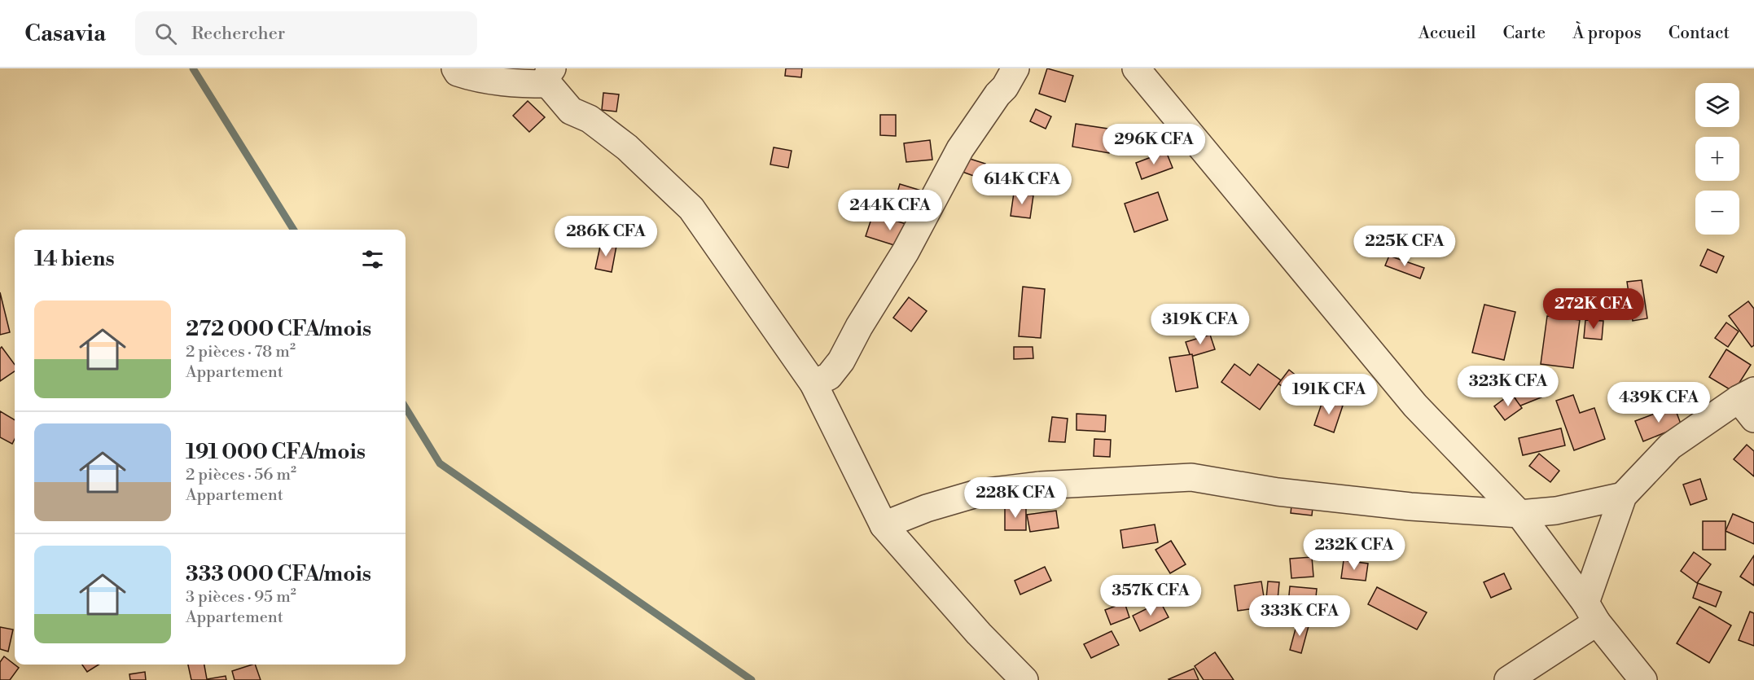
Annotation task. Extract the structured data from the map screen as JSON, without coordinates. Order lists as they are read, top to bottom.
{
  "page": {
    "header": "Casavia",
    "search": "Rechercher",
    "nav": [
      "Accueil",
      "Carte",
      "À propos",
      "Contact"
    ],
    "map_buttons": ["+", "−"],
    "price": [
      "296K CFA",
      "614K CFA",
      "244K CFA",
      "286K CFA",
      "225K CFA",
      "272K CFA",
      "319K CFA",
      "323K CFA",
      "191K CFA",
      "439K CFA",
      "228K CFA",
      "232K CFA",
      "357K CFA",
      "333K CFA"
    ],
    "heading": "14 biens",
    "list": [
      {
        "name": "272 000 CFA/mois",
        "note": "2 pièces · 78 m² · Appartement"
      },
      {
        "name": "191 000 CFA/mois",
        "note": "2 pièces · 56 m² · Appartement"
      },
      {
        "name": "333 000 CFA/mois",
        "note": "3 pièces · 95 m² · Appartement"
      }
    ]
  }
}
